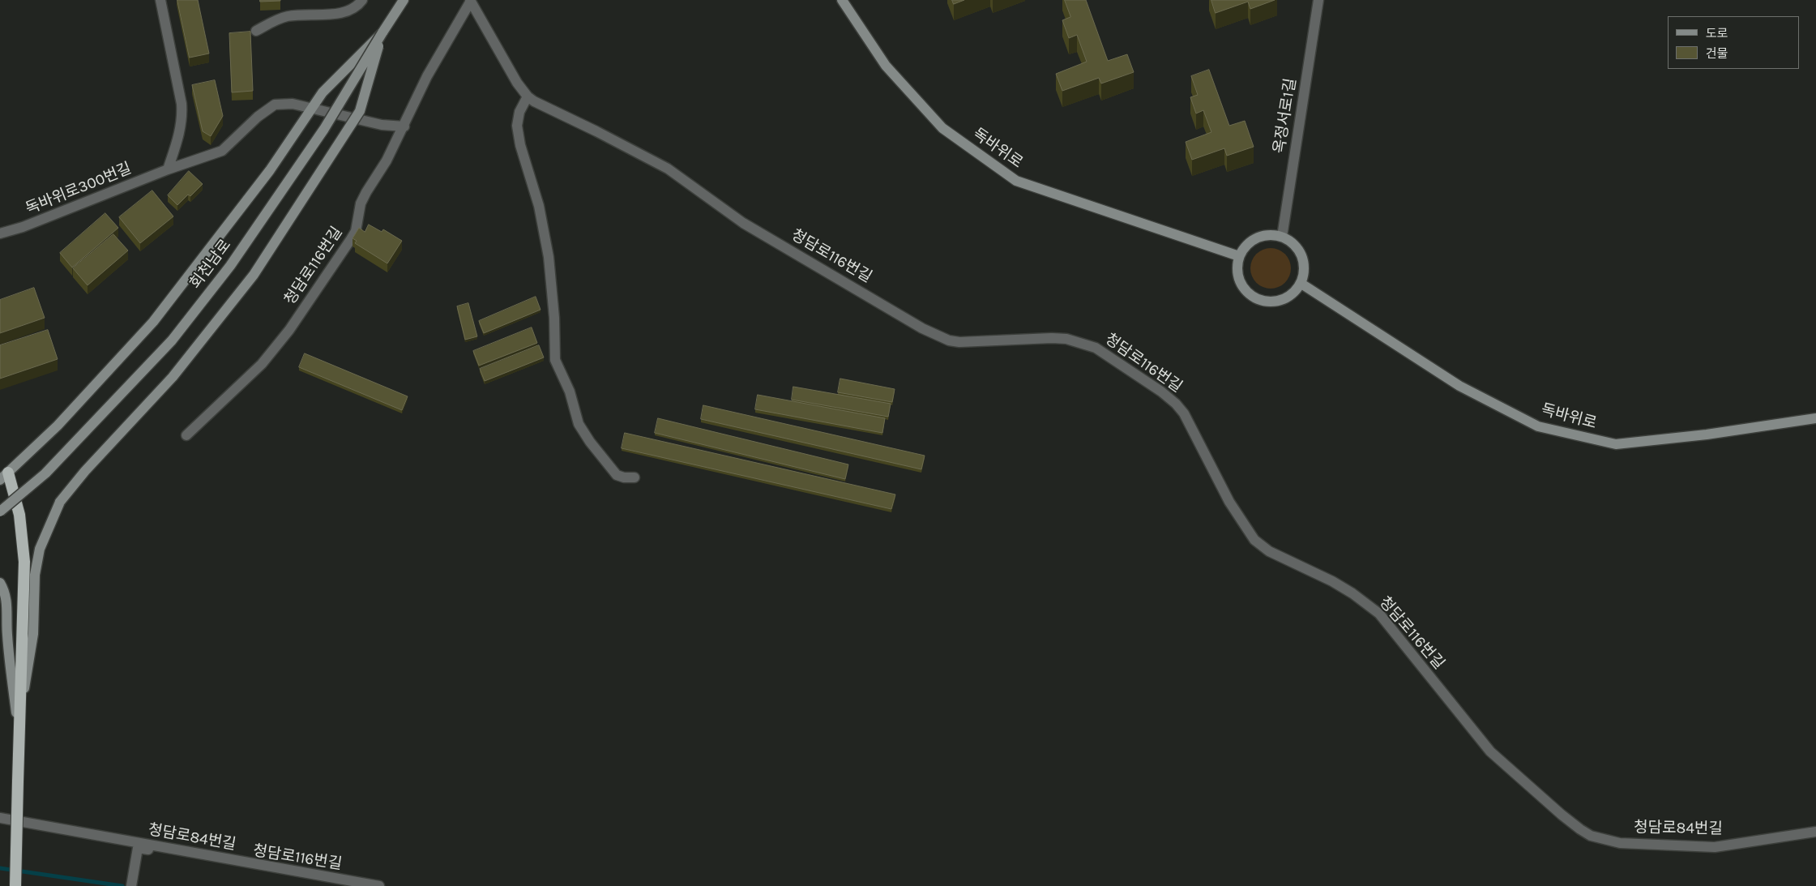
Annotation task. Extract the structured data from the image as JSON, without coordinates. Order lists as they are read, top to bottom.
{
  "streets": {
    "main road": ["독바위로", "회천남로"],
    "street": [
      "옥정서로1길",
      "독바위로300번길",
      "청담로116번길",
      "청담로84번길"
    ]
  },
  "crossings": [
    ["옥정서로1길", "독바위로"],
    ["독바위로300번길", "청담로116번길"],
    ["청담로116번길", "청담로84번길"]
  ],
  "legend": ["도로", "건물"]
}
